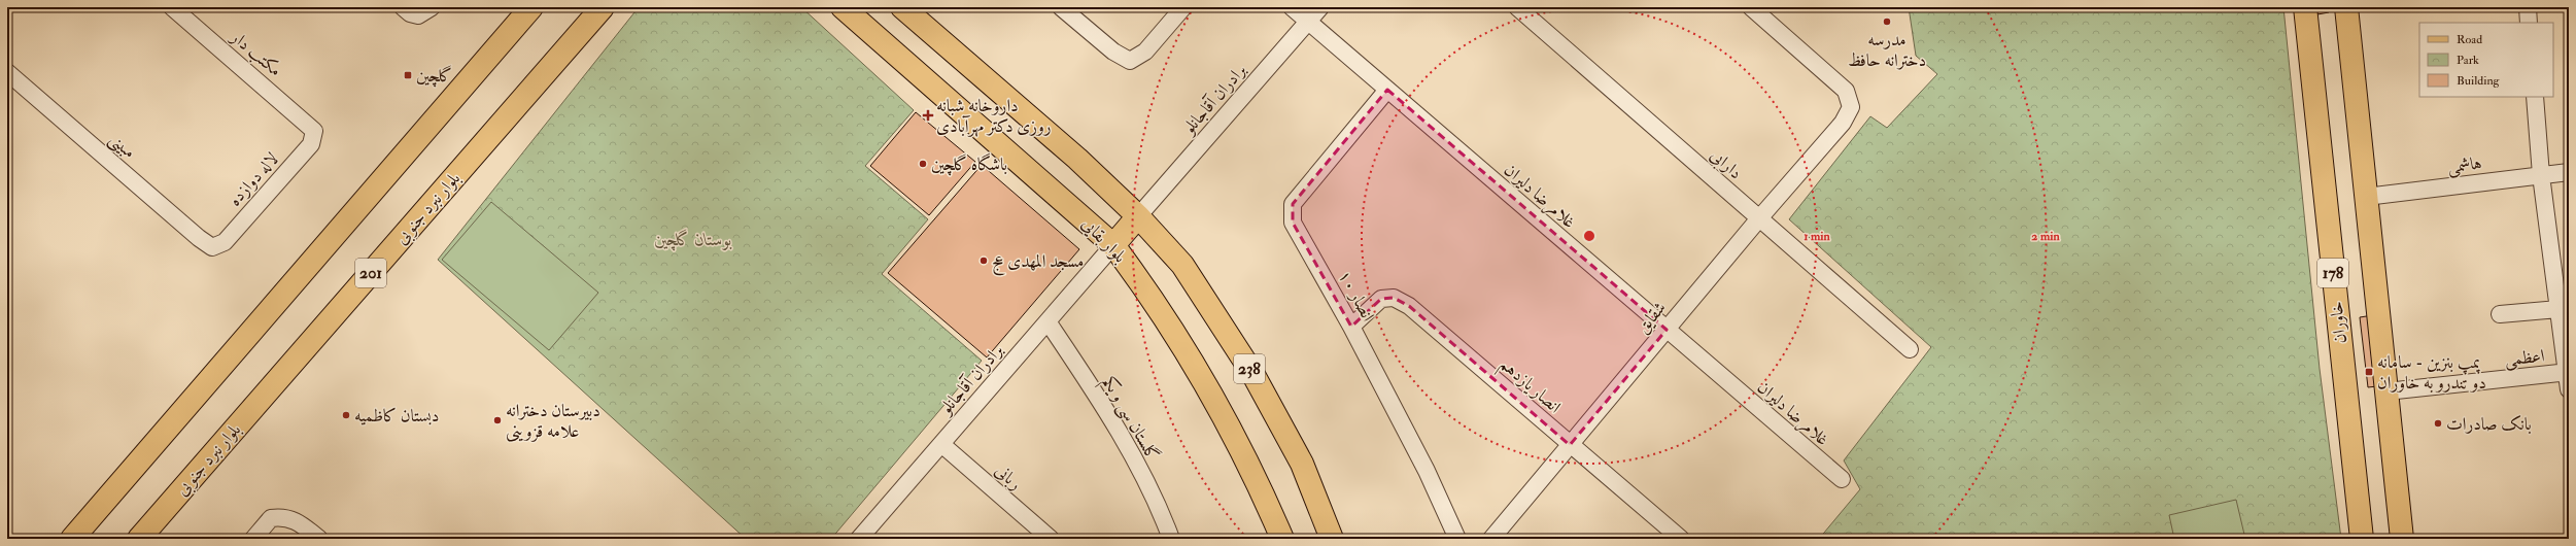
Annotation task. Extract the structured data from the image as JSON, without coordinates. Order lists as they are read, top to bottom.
{
  "streets": {
    "main road": [
      "بلوار نبرد جنوبی",
      "بلوار بقایی",
      "201",
      "178",
      "خاوران",
      "238"
    ],
    "street": [
      "مکتب دار",
      "برادران آقاجانلو",
      "مبینی",
      "دارابی",
      "هاشمی",
      "لاله دوازده",
      "غلامرضا دلیران",
      "انصار ۱۰",
      "شقایق",
      "اعظمی",
      "انصار یازدهم",
      "گلستان سی و یکم",
      "ربانی"
    ]
  },
  "crossings": [
    ["مکتب دار", "لاله دوازده"],
    ["برادران آقاجانلو", "غلامرضا دلیران"],
    ["برادران آقاجانلو", "بلوار بقایی"],
    ["برادران آقاجانلو", "238"],
    ["برادران آقاجانلو", "گلستان سی و یکم"],
    ["برادران آقاجانلو", "ربانی"],
    ["مبینی", "لاله دوازده"],
    ["دارابی", "شقایق"],
    ["هاشمی", "178"],
    ["غلامرضا دلیران", "انصار ۱۰"],
    ["غلامرضا دلیران", "شقایق"],
    ["178", "اعظمی"],
    ["انصار ۱۰", "انصار یازدهم"],
    ["شقایق", "انصار یازدهم"]
  ],
  "parks": ["بوستان گلچین"],
  "places": {
    "other": [
      "مدرسه دخترانه حافظ",
      "باشگاه گلچین",
      "مسجد المهدی عج",
      "دبستان کاظمیه",
      "دبیرستان دخترانه علامه قزوینی",
      "بانک صادرات"
    ],
    "transit": ["گلچین", "پمپ بنزین - سامانه دو تندرو به خاوران"],
    "health": ["داروخانه شبانه روزی دکتر مهرآبادی"]
  },
  "legend": ["Road", "Park", "Building"],
  "rings": ["1 min", "2 min"]
}
